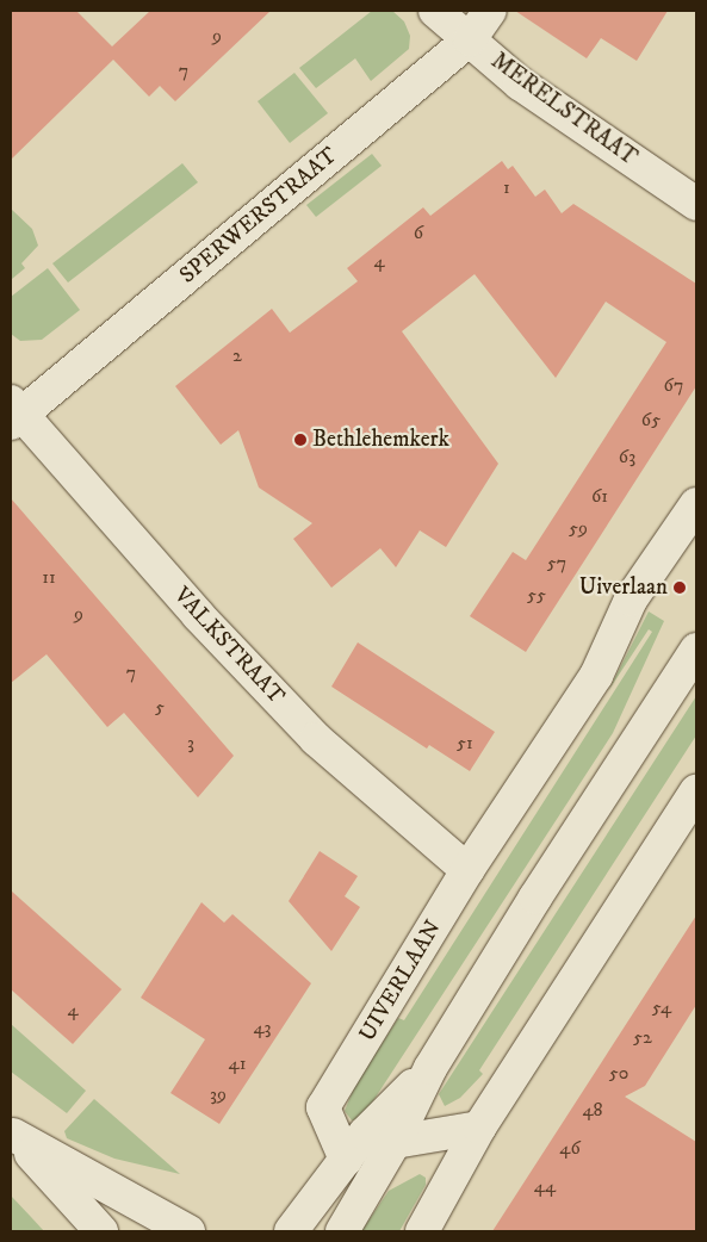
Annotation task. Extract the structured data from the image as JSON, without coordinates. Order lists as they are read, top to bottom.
{
  "streets": {
    "street": [
      "MERELSTRAAT",
      "SPERWERSTRAAT",
      "VALKSTRAAT",
      "UIVERLAAN"
    ]
  },
  "crossings": [
    ["MERELSTRAAT", "SPERWERSTRAAT"],
    ["SPERWERSTRAAT", "VALKSTRAAT"],
    ["VALKSTRAAT", "UIVERLAAN"]
  ],
  "places": ["Bethlehemkerk", "Uiverlaan"],
  "house_numbers": [
    "9",
    "7",
    "1",
    "6",
    "4",
    "2",
    "67",
    "65",
    "63",
    "61",
    "59",
    "57",
    "11",
    "55",
    "9",
    "7",
    "5",
    "3",
    "51",
    "54",
    "4",
    "43",
    "52",
    "41",
    "50",
    "39",
    "48",
    "46",
    "44"
  ]
}
